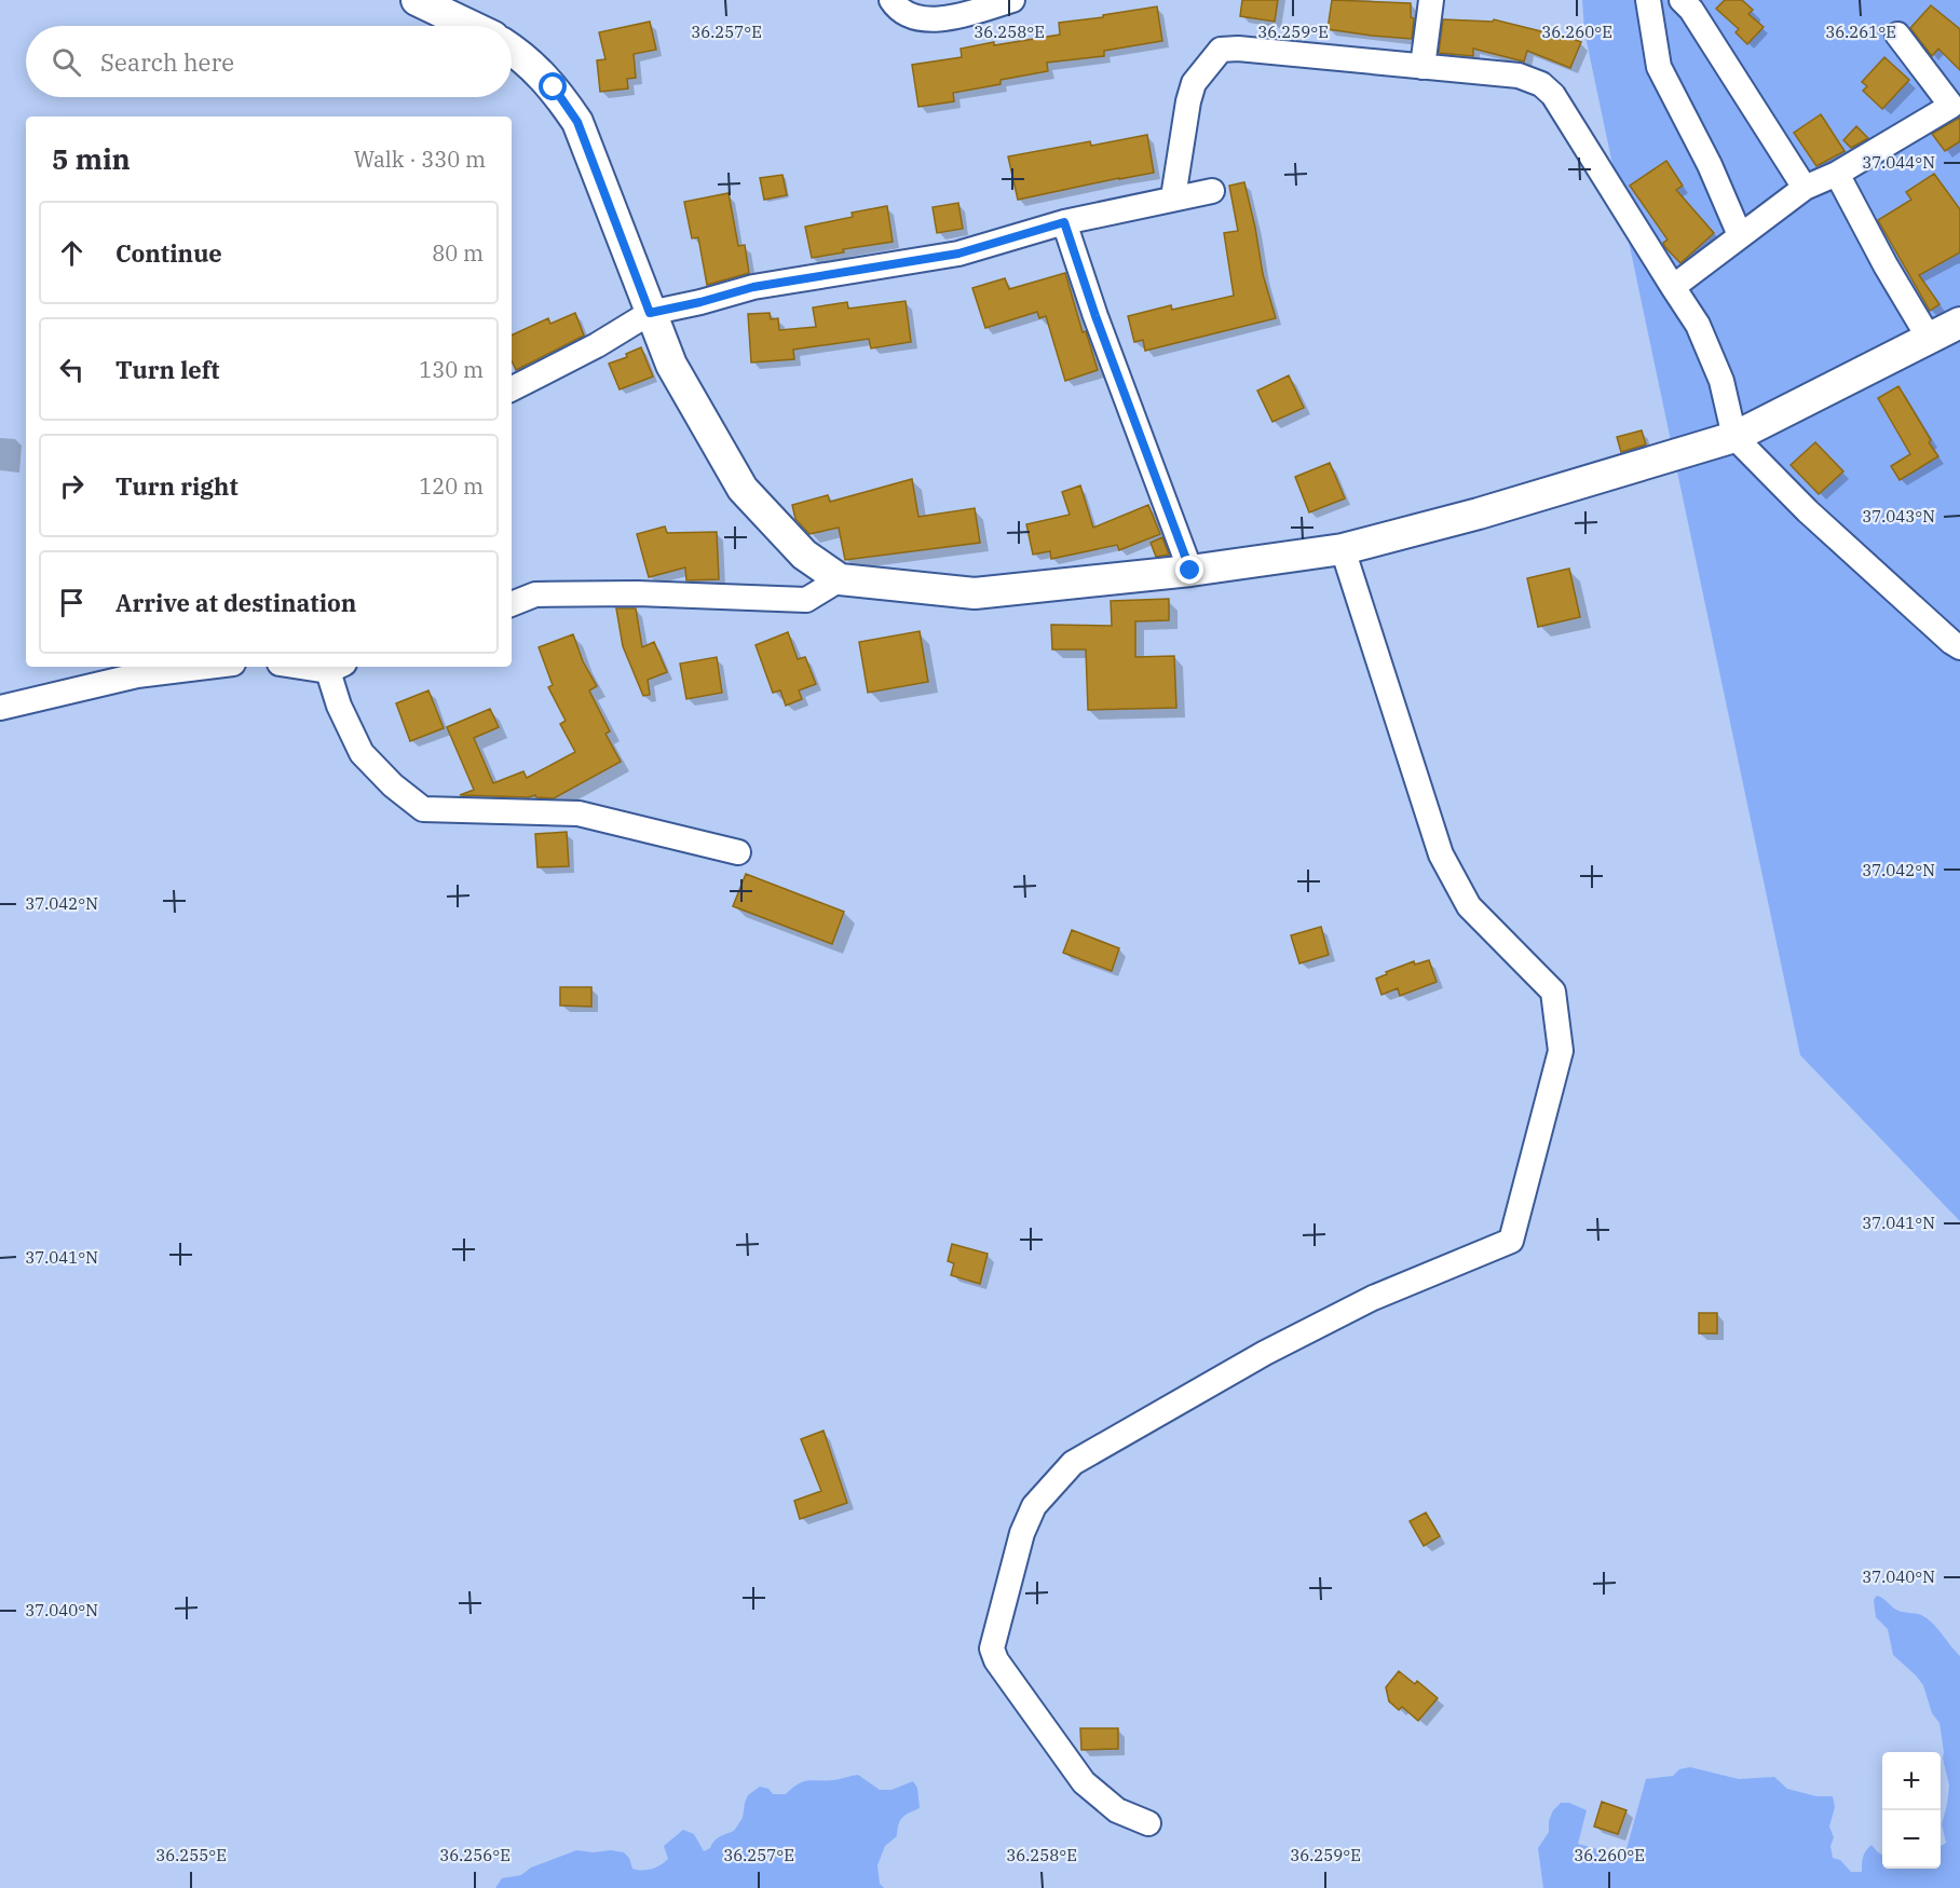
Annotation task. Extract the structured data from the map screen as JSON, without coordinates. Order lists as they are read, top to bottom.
{
  "page": {
    "search": "Search here",
    "heading": ["5 min", "Walk · 330 m"],
    "list": [
      ["Continue", "80 m"],
      ["Turn left", "130 m"],
      ["Turn right", "120 m"],
      "Arrive at destination"
    ],
    "map_buttons": ["+", "−"]
  },
  "coordinates": [
    "36.257°E",
    "36.258°E",
    "36.259°E",
    "36.260°E",
    "36.261°E",
    "37.044°N",
    "37.043°N",
    "37.042°N",
    "37.041°N",
    "37.040°N",
    "36.255°E",
    "36.256°E"
  ]
}
